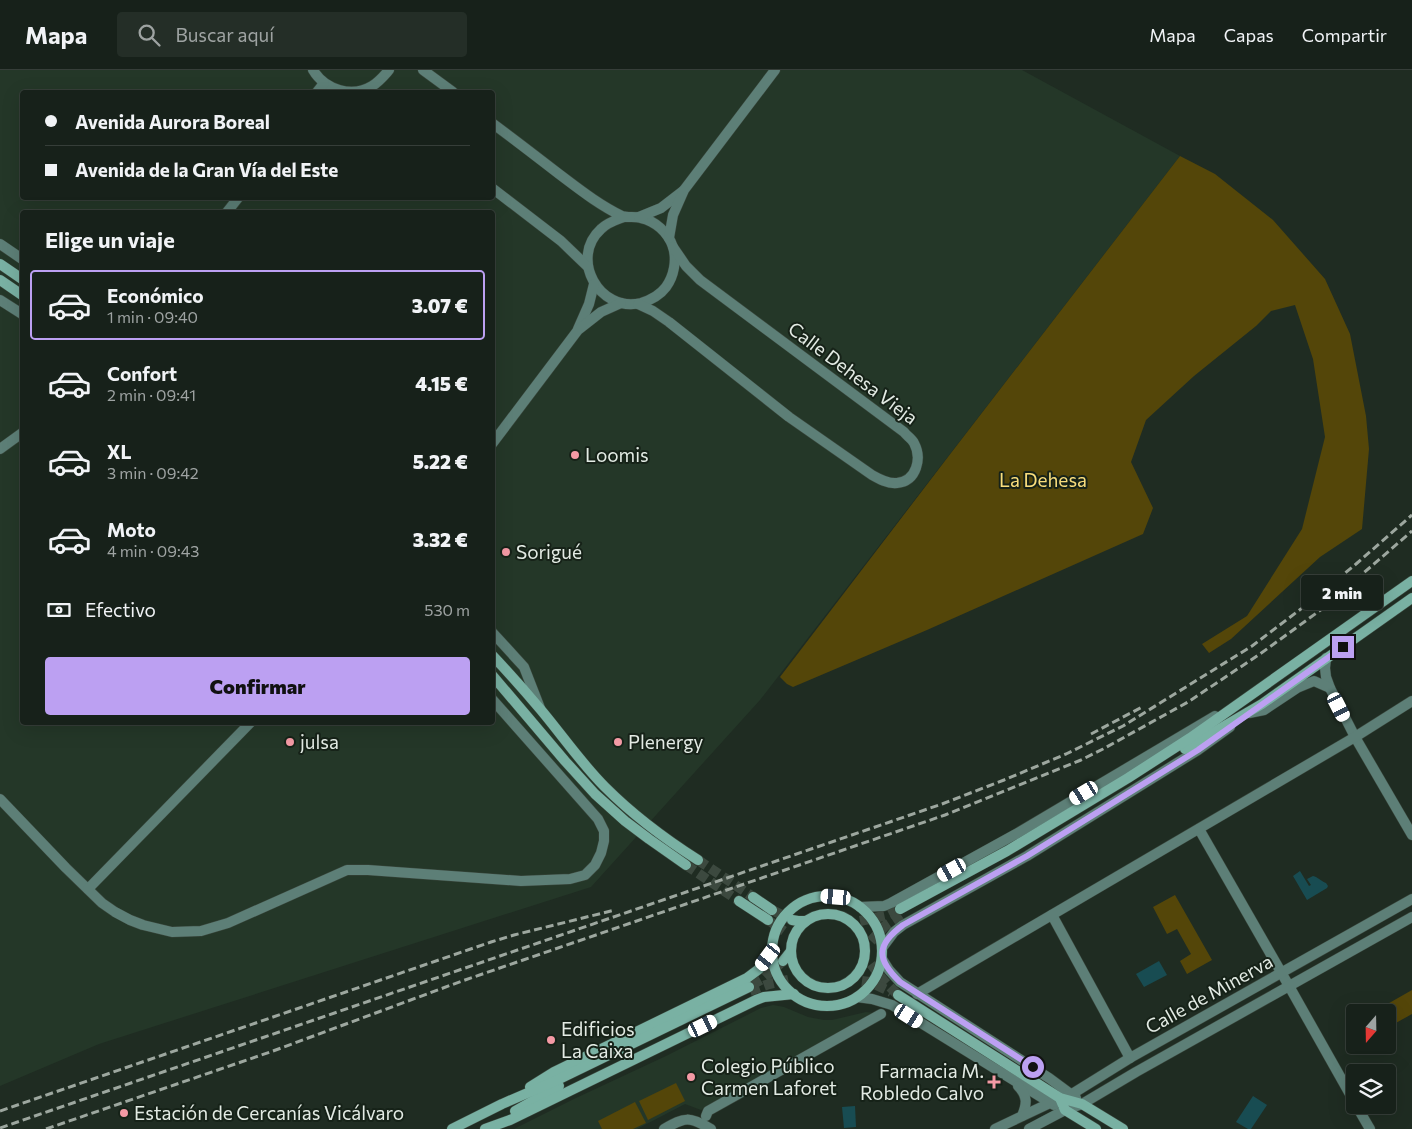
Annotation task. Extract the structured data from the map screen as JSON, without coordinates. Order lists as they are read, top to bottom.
{
  "streets": {
    "street": ["Calle Dehesa Vieja", "Calle de Minerva"]
  },
  "parks": ["La Dehesa"],
  "places": {
    "other": [
      "Loomis",
      "Sorigué",
      "julsa",
      "Plenergy",
      "Edificios La Caixa",
      "Colegio Público Carmen Laforet",
      "Estación de Cercanías Vicálvaro"
    ],
    "health": ["Farmacia M. Robledo Calvo"]
  },
  "north": "bottom",
  "page": {
    "header": "Mapa",
    "search": "Buscar aquí",
    "nav": ["Mapa", "Capas", "Compartir"],
    "banner": ["Avenida Aurora Boreal", "Avenida de la Gran Vía del Este"],
    "heading": "Elige un viaje",
    "list": [
      {
        "name": "Económico",
        "note": "1 min · 09:40",
        "value": "3.07 €"
      },
      {
        "name": "Confort",
        "note": "2 min · 09:41",
        "value": "4.15 €"
      },
      {
        "name": "XL",
        "note": "3 min · 09:42",
        "value": "5.22 €"
      },
      {
        "name": "Moto",
        "note": "4 min · 09:43",
        "value": "3.32 €"
      }
    ],
    "bubble": "2 min",
    "pay": ["Efectivo", "530 m"],
    "buttons": "Confirmar"
  }
}
